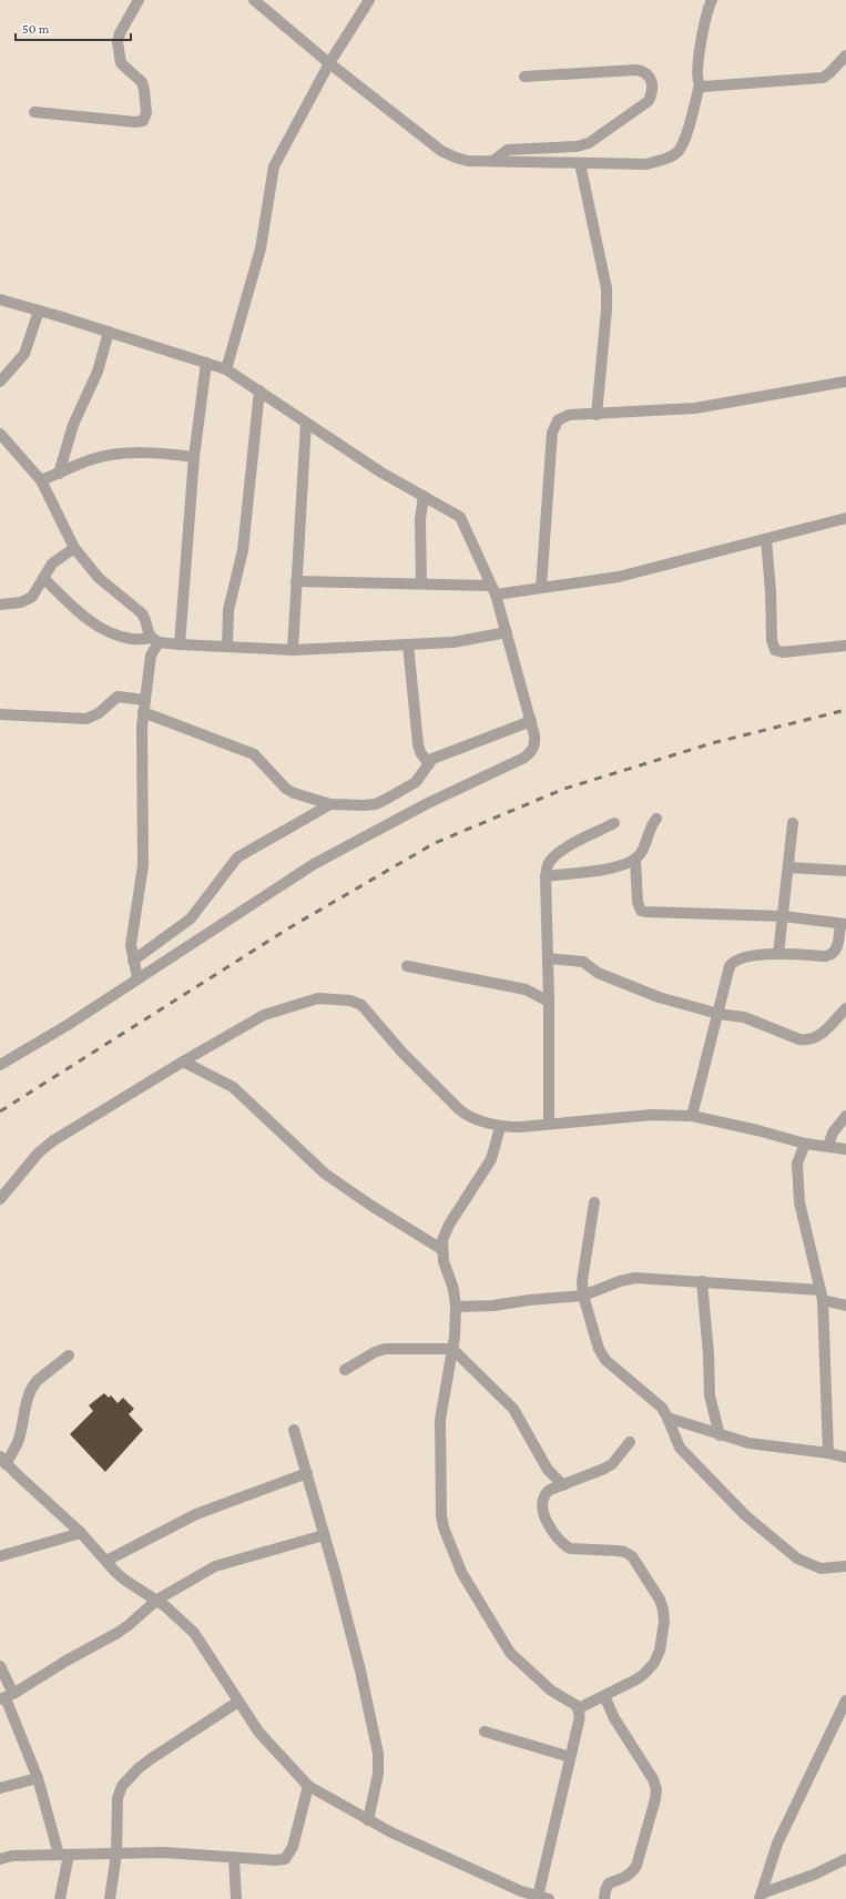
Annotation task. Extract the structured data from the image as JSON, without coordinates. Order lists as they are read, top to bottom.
{
  "scale_bar": "50 m"
}
